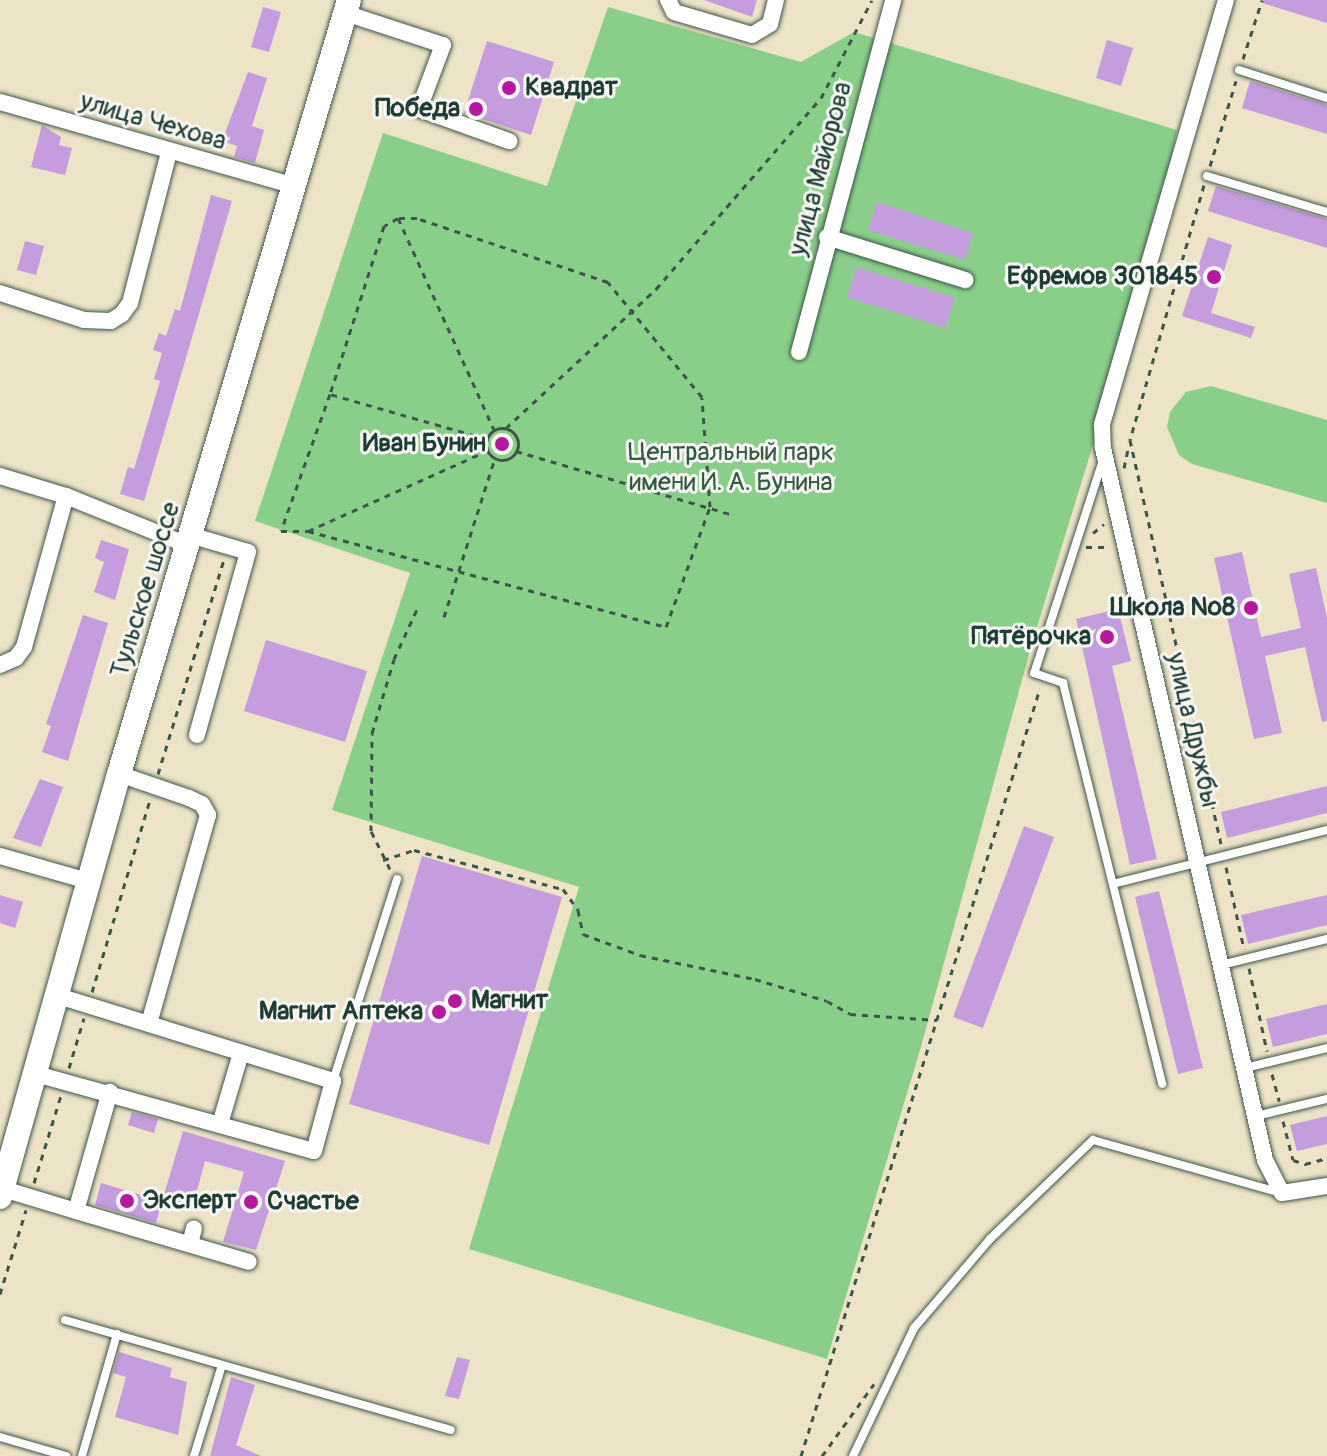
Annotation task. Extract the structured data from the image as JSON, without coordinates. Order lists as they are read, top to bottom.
{
  "streets": {
    "main road": ["Тульское шоссе"],
    "street": ["улица Чехова", "улица Майорова", "улица Дружбы"]
  },
  "crossings": [
    ["улица Чехова", "Тульское шоссе"]
  ],
  "parks": ["Центральный парк имени И. А. Бунина"],
  "places": [
    "Квадрат",
    "Победа",
    "Ефремов 301845",
    "Иван Бунин",
    "Школа №8",
    "Пятёрочка",
    "Магнит",
    "Магнит Аптека",
    "Эксперт",
    "Счастье"
  ]
}
